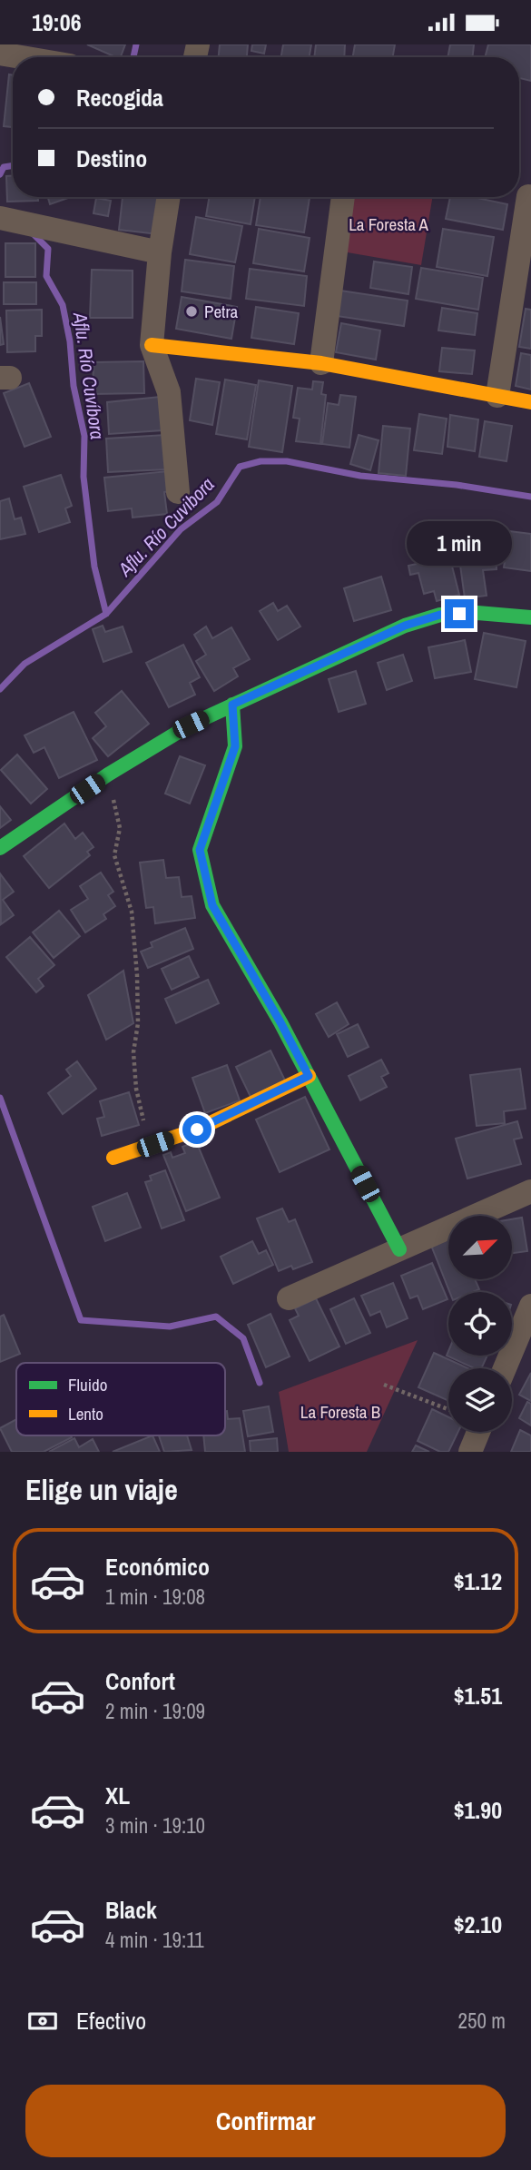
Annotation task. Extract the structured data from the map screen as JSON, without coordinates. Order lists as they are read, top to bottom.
{
  "water": ["Aflu. Río Cuvíbora", "Aflu. Río Cuvibora"],
  "parks": ["La Foresta A", "La Foresta B"],
  "places": ["Petra"],
  "legend": ["Fluido", "Lento"],
  "north": "top right",
  "page": {
    "status": "19:06",
    "banner": ["Recogida", "Destino"],
    "bubble": "1 min",
    "heading": "Elige un viaje",
    "list": [
      {
        "name": "Económico",
        "note": "1 min · 19:08",
        "value": "$1.12"
      },
      {
        "name": "Confort",
        "note": "2 min · 19:09",
        "value": "$1.51"
      },
      {
        "name": "XL",
        "note": "3 min · 19:10",
        "value": "$1.90"
      },
      {
        "name": "Black",
        "note": "4 min · 19:11",
        "value": "$2.10"
      }
    ],
    "pay": ["Efectivo", "250 m"],
    "buttons": "Confirmar"
  }
}
